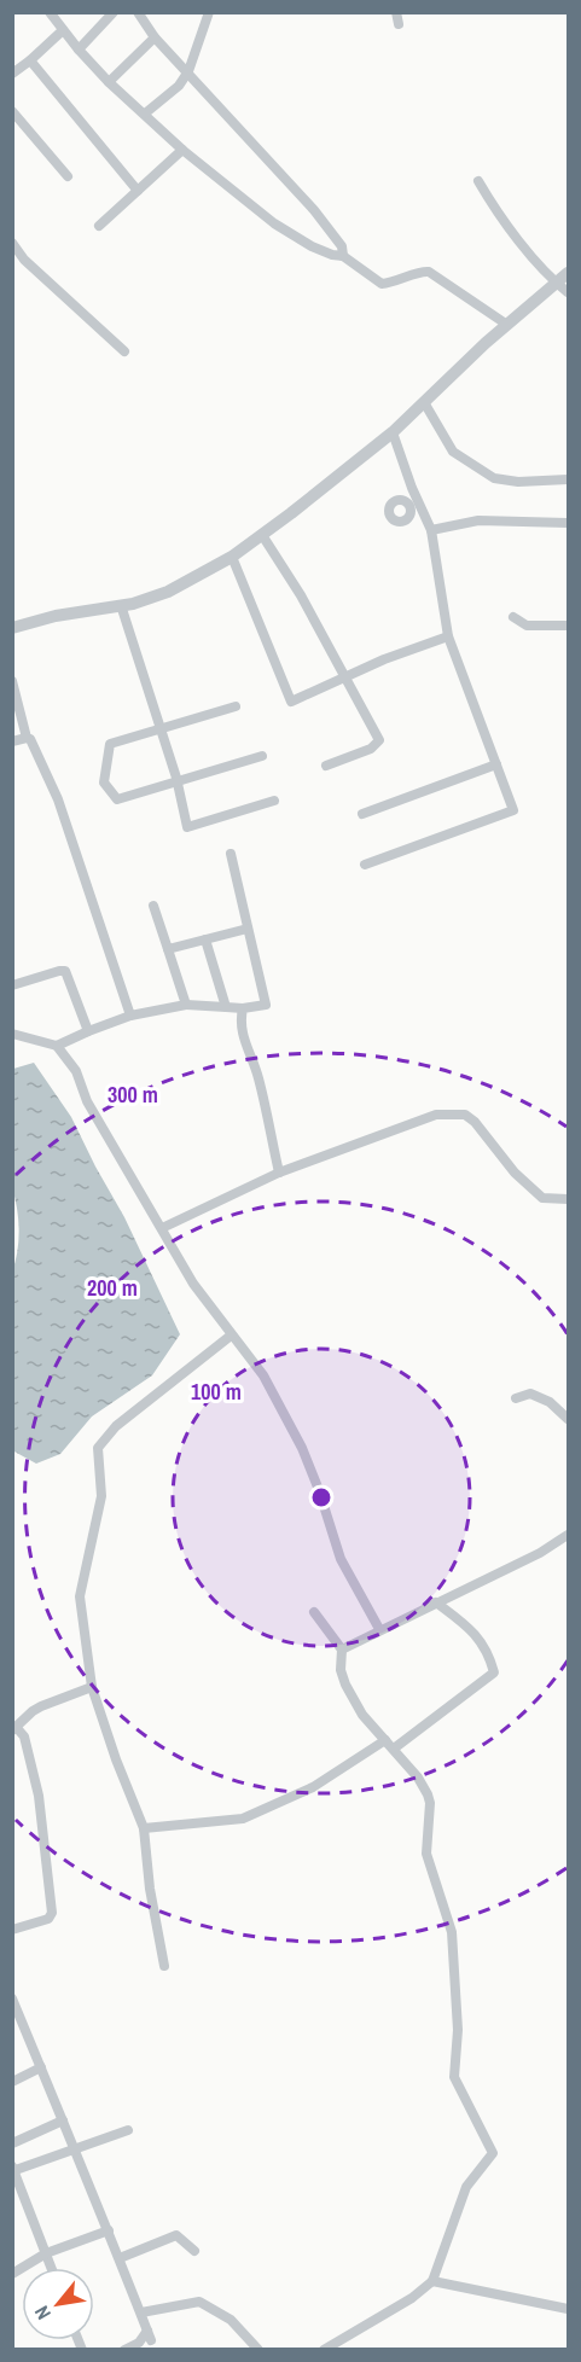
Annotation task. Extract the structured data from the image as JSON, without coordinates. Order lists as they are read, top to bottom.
{
  "north": "bottom left",
  "rings": ["300 m", "200 m", "100 m"]
}
